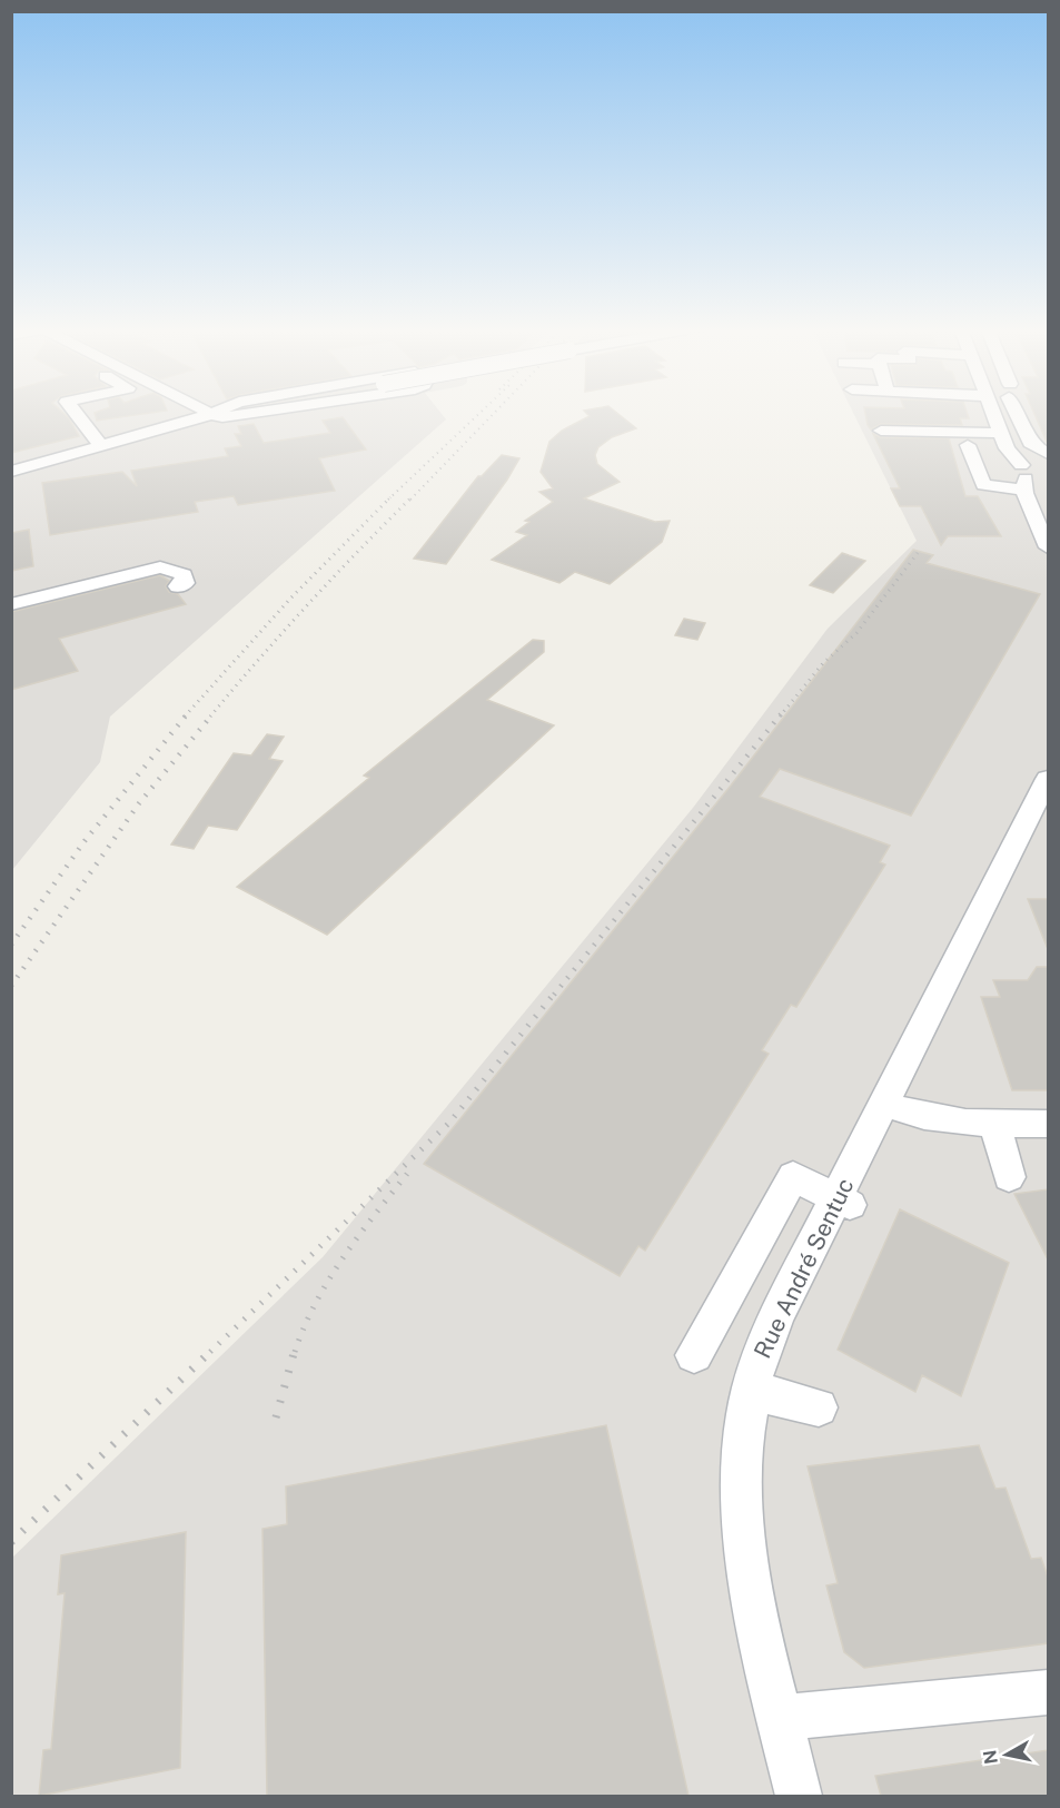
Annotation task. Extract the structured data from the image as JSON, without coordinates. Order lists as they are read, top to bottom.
{
  "streets": {
    "street": ["Rue André Sentuc"]
  },
  "north": "left"
}
